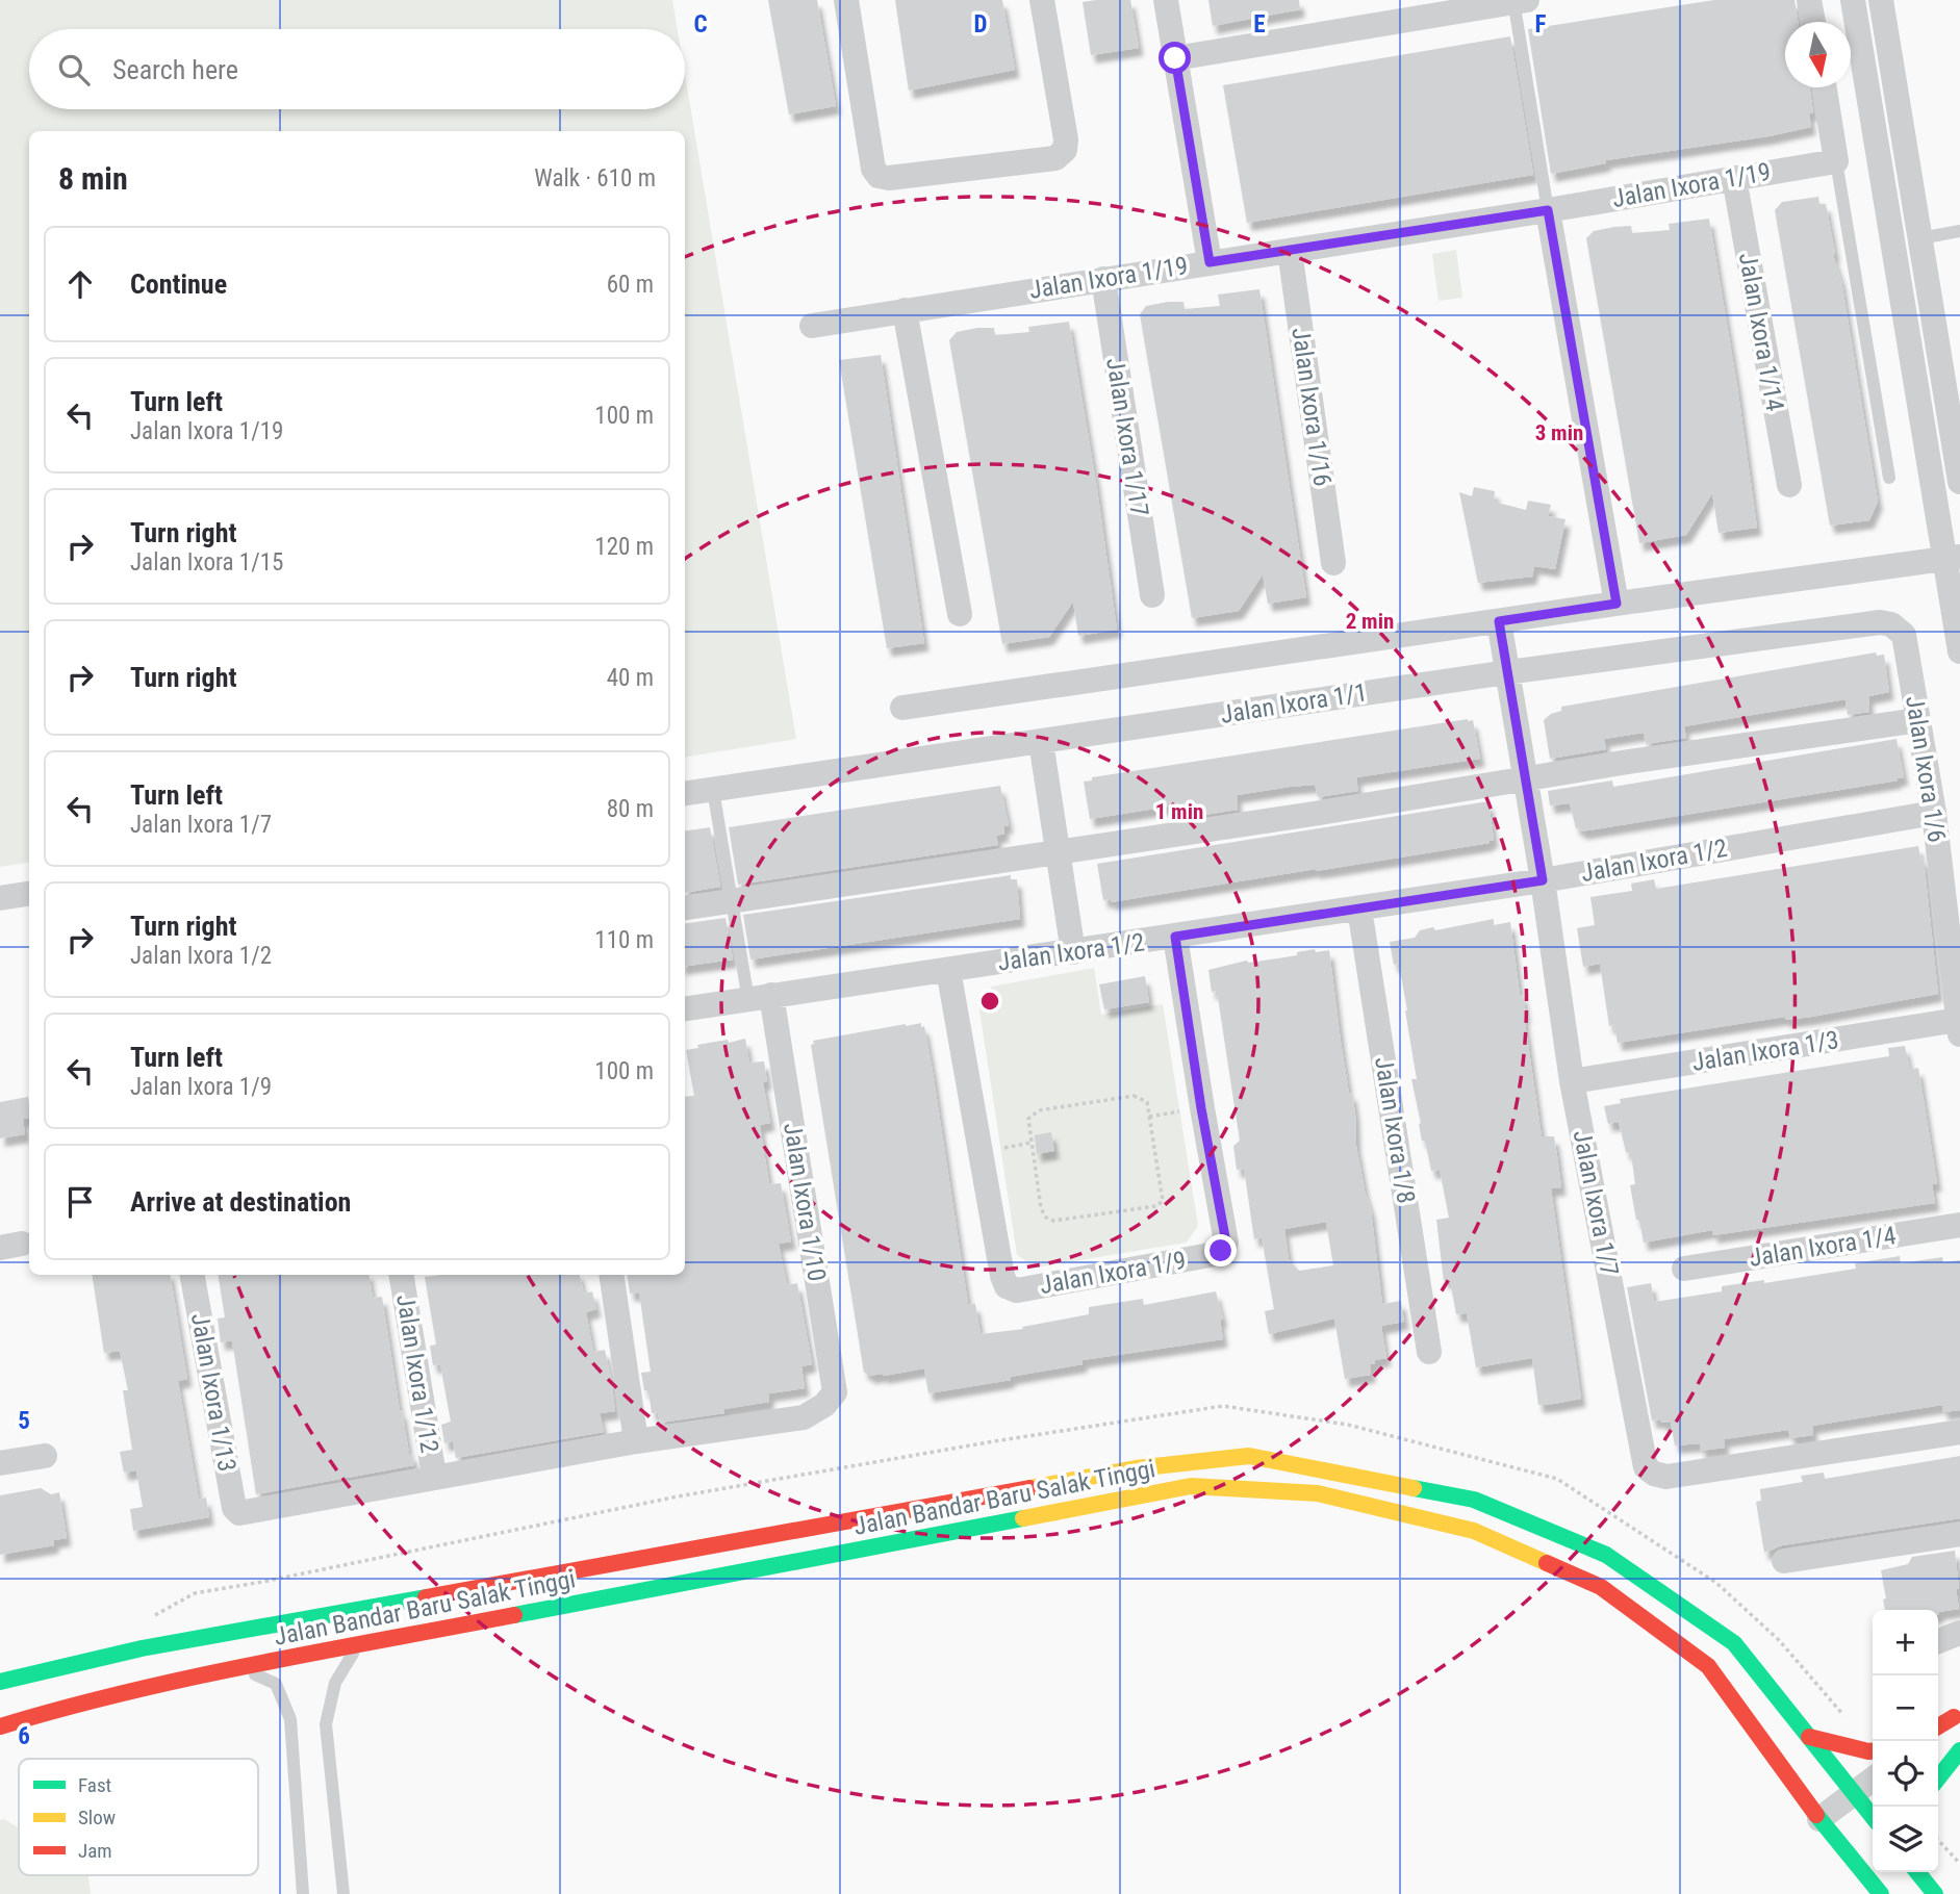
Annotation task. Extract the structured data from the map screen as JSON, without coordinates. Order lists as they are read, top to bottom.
{
  "streets": {
    "main road": ["Jalan Bandar Baru Salak Tinggi"],
    "street": [
      "Jalan Ixora 1/19",
      "Jalan Ixora 1/14",
      "Jalan Ixora 1/16",
      "Jalan Ixora 1/17",
      "Jalan Ixora 1/1",
      "Jalan Ixora 1/6",
      "Jalan Ixora 1/2",
      "Jalan Ixora 1/3",
      "Jalan Ixora 1/8",
      "Jalan Ixora 1/10",
      "Jalan Ixora 1/7",
      "Jalan Ixora 1/4",
      "Jalan Ixora 1/9",
      "Jalan Ixora 1/12",
      "Jalan Ixora 1/13"
    ]
  },
  "crossings": [
    ["Jalan Ixora 1/19", "Jalan Ixora 1/14"],
    ["Jalan Ixora 1/19", "Jalan Ixora 1/16"],
    ["Jalan Ixora 1/19", "Jalan Ixora 1/17"],
    ["Jalan Ixora 1/1", "Jalan Ixora 1/6"],
    ["Jalan Ixora 1/1", "Jalan Ixora 1/7"],
    ["Jalan Ixora 1/6", "Jalan Ixora 1/2"],
    ["Jalan Ixora 1/6", "Jalan Ixora 1/3"],
    ["Jalan Ixora 1/2", "Jalan Ixora 1/8"],
    ["Jalan Ixora 1/2", "Jalan Ixora 1/10"],
    ["Jalan Ixora 1/2", "Jalan Ixora 1/7"],
    ["Jalan Ixora 1/2", "Jalan Ixora 1/9"],
    ["Jalan Ixora 1/3", "Jalan Ixora 1/7"],
    ["Jalan Ixora 1/12", "Jalan Ixora 1/13"]
  ],
  "legend": ["Fast", "Slow", "Jam"],
  "north": "bottom",
  "page": {
    "search": "Search here",
    "heading": ["8 min", "Walk · 610 m"],
    "list": [
      ["Continue", "60 m"],
      ["Turn left", "Jalan Ixora 1/19", "100 m"],
      ["Turn right", "Jalan Ixora 1/15", "120 m"],
      ["Turn right", "40 m"],
      ["Turn left", "Jalan Ixora 1/7", "80 m"],
      ["Turn right", "Jalan Ixora 1/2", "110 m"],
      ["Turn left", "Jalan Ixora 1/9", "100 m"],
      "Arrive at destination"
    ],
    "map_buttons": ["+", "−"]
  },
  "grid": {
    "columns": [
      "C",
      "D",
      "E",
      "F"
    ],
    "rows": ["5", "6"]
  },
  "rings": ["3 min", "2 min", "1 min"]
}
